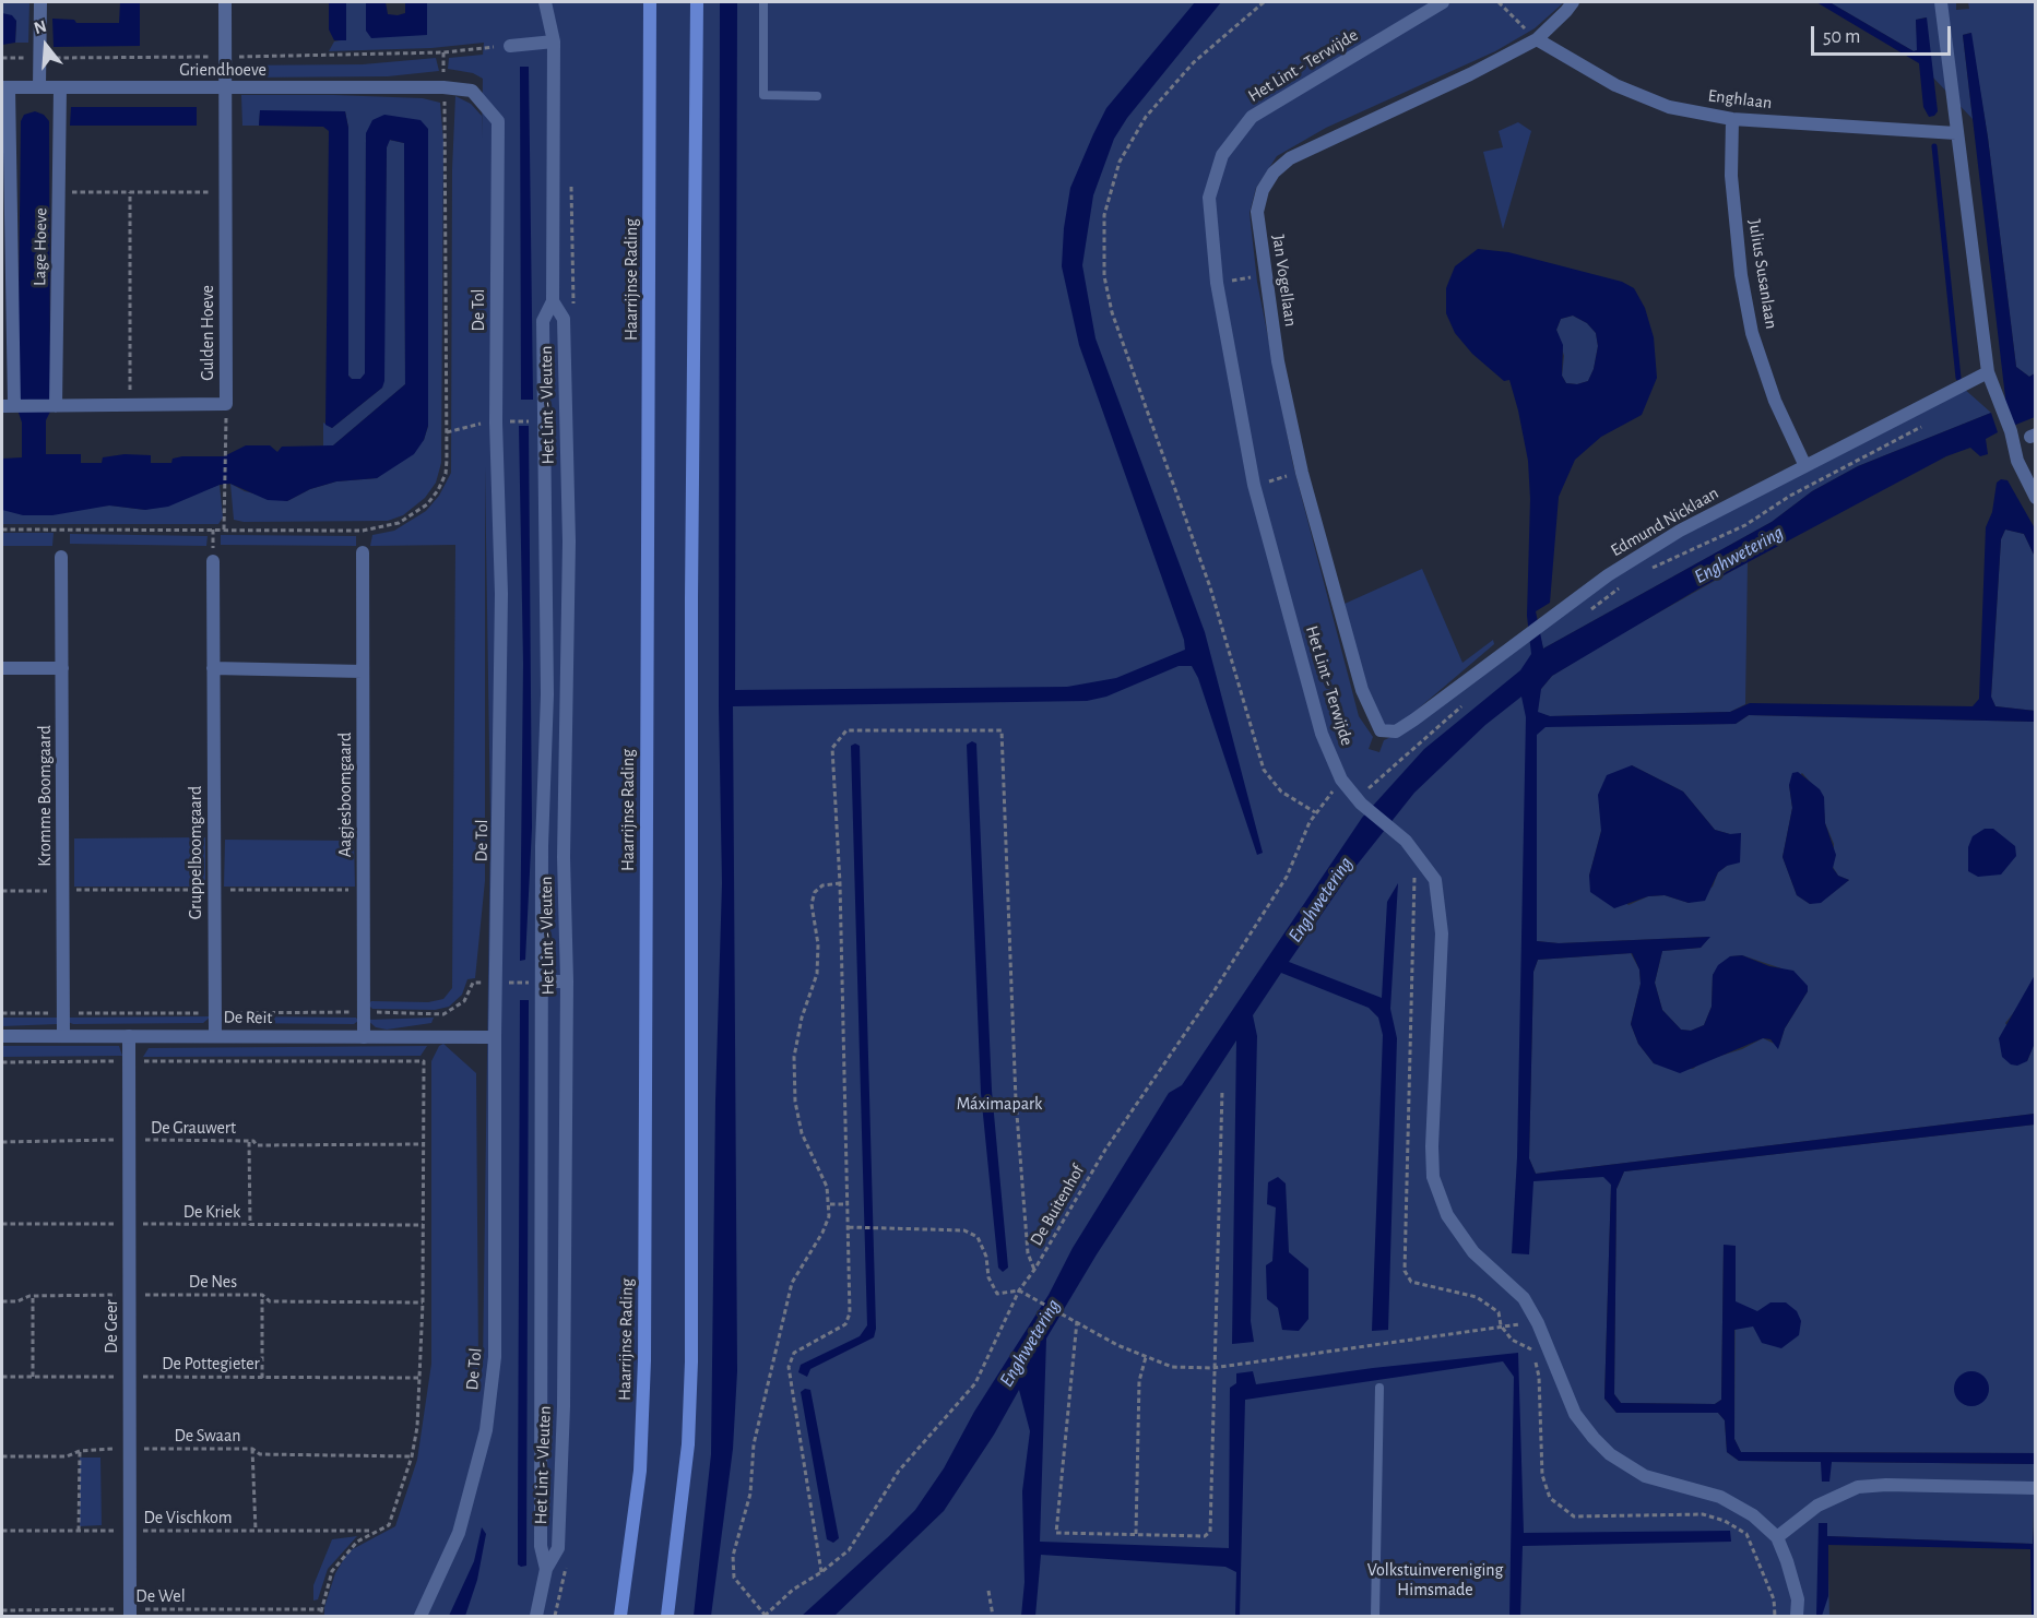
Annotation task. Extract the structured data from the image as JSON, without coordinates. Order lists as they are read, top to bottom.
{
  "streets": {
    "main road": ["Haarrijnse Rading"],
    "street": [
      "Het Lint - Terwijde",
      "Griendhoeve",
      "Enghlaan",
      "Lage Hoeve",
      "Julius Susanlaan",
      "Jan Vogellaan",
      "De Tol",
      "Gulden Hoeve",
      "Het Lint - Vleuten",
      "Edmund Nicklaan",
      "Aagjesboomgaard",
      "Kromme Boomgaard",
      "Gruppelboomgaard",
      "De Reit",
      "De Geer"
    ],
    "path": [
      "De Grauwert",
      "De Buitenhof",
      "De Kriek",
      "De Nes",
      "De Pottegieter",
      "De Swaan",
      "De Vischkom",
      "De Wel"
    ]
  },
  "crossings": [
    ["Het Lint - Terwijde", "De Buitenhof"],
    ["Griendhoeve", "Lage Hoeve"],
    ["Griendhoeve", "De Tol"],
    ["Griendhoeve", "Gulden Hoeve"],
    ["Enghlaan", "Julius Susanlaan"],
    ["Enghlaan", "Jan Vogellaan"],
    ["Lage Hoeve", "Gulden Hoeve"],
    ["Julius Susanlaan", "Edmund Nicklaan"],
    ["Jan Vogellaan", "Edmund Nicklaan"],
    ["De Tol", "De Reit"],
    ["Aagjesboomgaard", "De Reit"],
    ["Kromme Boomgaard", "De Reit"],
    ["Gruppelboomgaard", "De Reit"],
    ["De Reit", "De Geer"],
    ["De Grauwert", "De Geer"],
    ["De Kriek", "De Geer"],
    ["De Nes", "De Geer"],
    ["De Geer", "De Pottegieter"],
    ["De Geer", "De Swaan"],
    ["De Geer", "De Vischkom"],
    ["De Geer", "De Wel"]
  ],
  "water": ["Enghwetering"],
  "parks": ["Máximapark", "Volkstuinvereniging Himsmade"],
  "scale_bar": "50 m",
  "north": "top"
}
